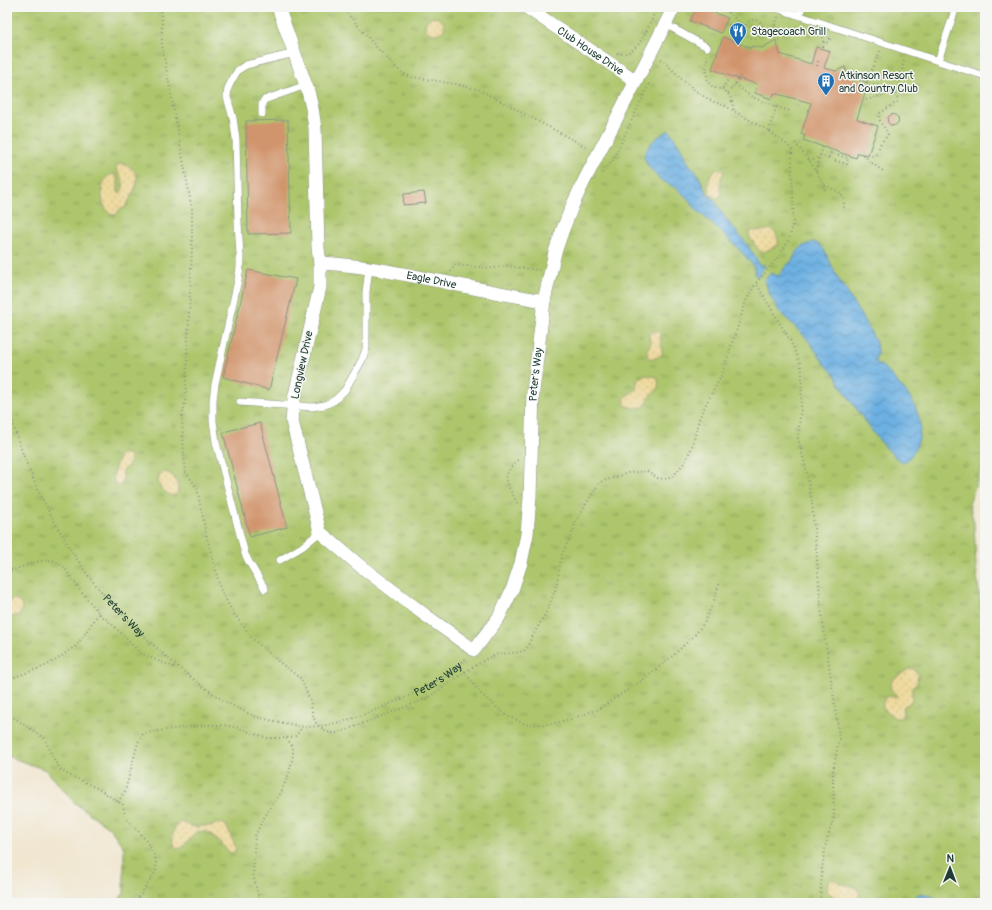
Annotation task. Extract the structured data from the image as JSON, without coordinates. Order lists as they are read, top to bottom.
{
  "streets": {
    "street": [
      "Club House Drive",
      "Eagle Drive",
      "Longview Drive",
      "Peter's Way"
    ]
  },
  "crossings": [
    ["Club House Drive", "Peter's Way"],
    ["Eagle Drive", "Longview Drive"],
    ["Eagle Drive", "Peter's Way"]
  ],
  "places": {
    "restaurant": ["Stagecoach Grill"],
    "building": ["Atkinson Resort and Country Club"]
  },
  "north": "top"
}
